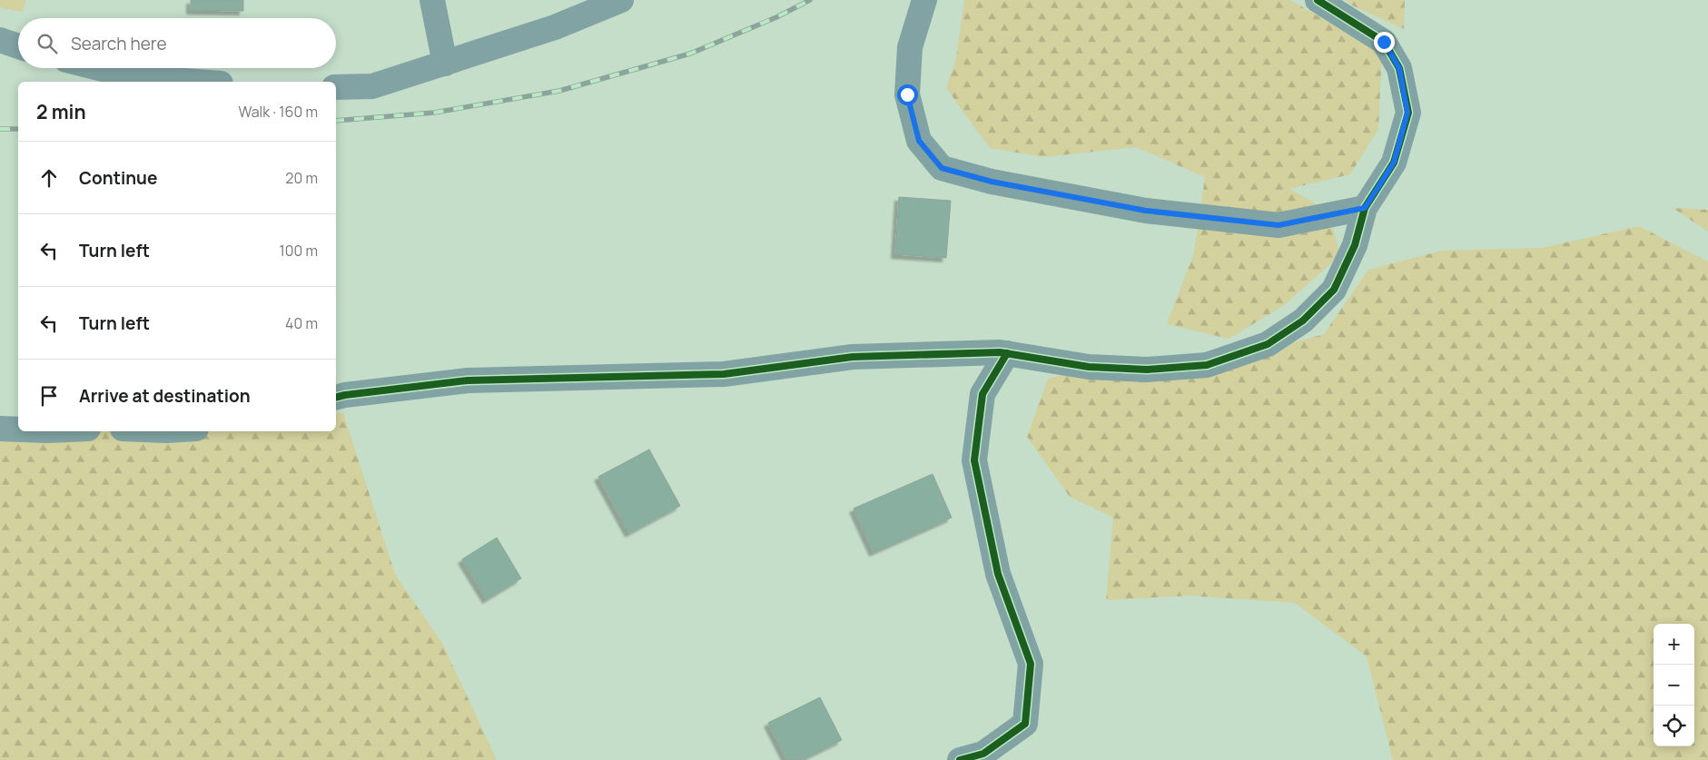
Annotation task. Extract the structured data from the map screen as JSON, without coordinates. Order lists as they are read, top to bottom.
{
  "page": {
    "search": "Search here",
    "heading": ["2 min", "Walk · 160 m"],
    "list": [
      ["Continue", "20 m"],
      ["Turn left", "100 m"],
      ["Turn left", "40 m"],
      "Arrive at destination"
    ],
    "map_buttons": ["+", "−"]
  }
}
